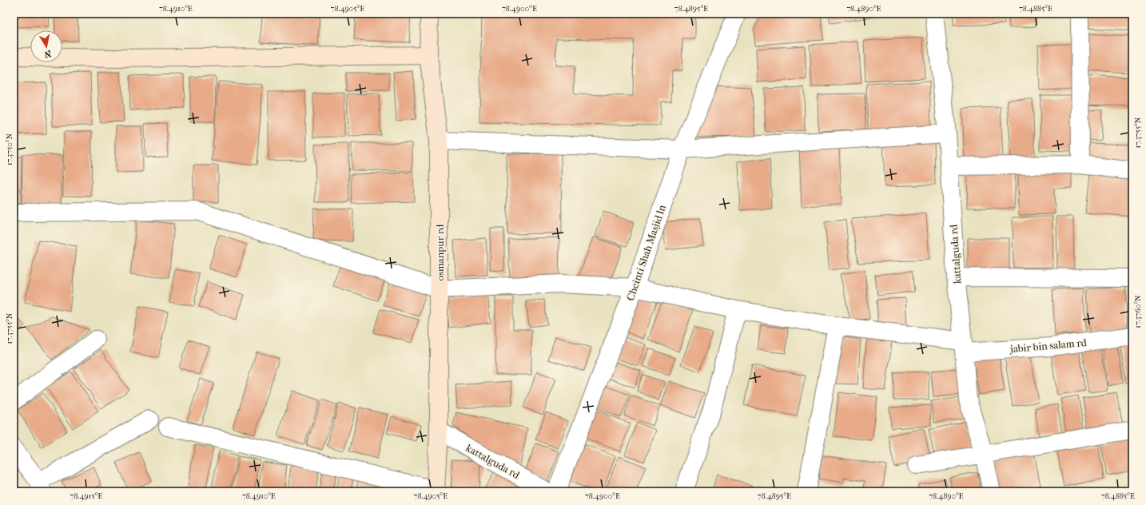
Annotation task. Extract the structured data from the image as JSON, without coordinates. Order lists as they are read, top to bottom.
{
  "streets": {
    "street": [
      "osmanpur rd",
      "Cheinti Shah Masjid ln",
      "kattalguda rd",
      "jabir bin salam rd"
    ]
  },
  "crossings": [
    ["osmanpur rd", "kattalguda rd"],
    ["osmanpur rd", "jabir bin salam rd"],
    ["Cheinti Shah Masjid ln", "jabir bin salam rd"],
    ["kattalguda rd", "jabir bin salam rd"]
  ],
  "north": "bottom",
  "coordinates": [
    "78.4910°E",
    "78.4905°E",
    "78.4900°E",
    "78.4895°E",
    "78.4890°E",
    "78.4885°E",
    "17.3755°N",
    "17.3750°N",
    "17.3760°N",
    "78.4915°E"
  ]
}
